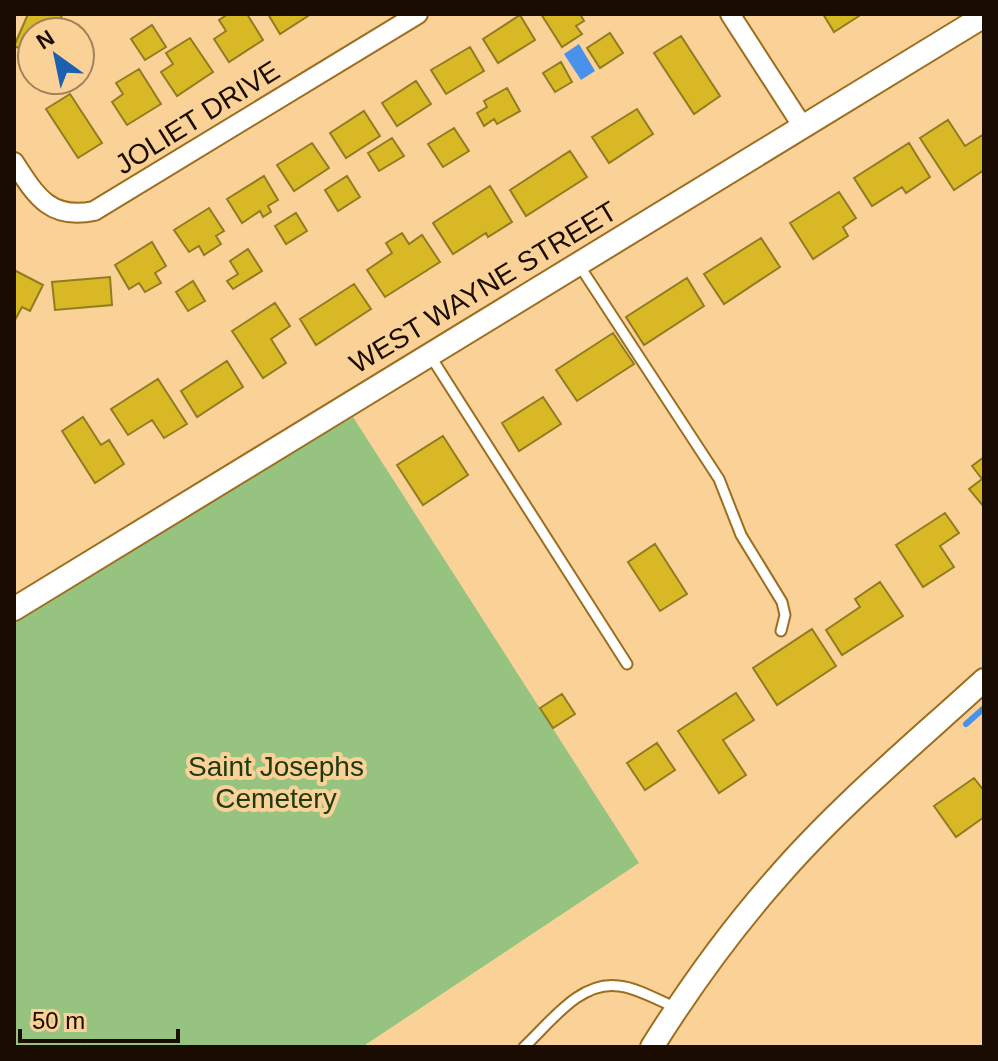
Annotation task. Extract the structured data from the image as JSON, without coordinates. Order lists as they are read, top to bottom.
{
  "streets": {
    "street": ["JOLIET DRIVE", "WEST WAYNE STREET"]
  },
  "parks": ["Saint Josephs Cemetery"],
  "scale_bar": "50 m",
  "north": "top left"
}
